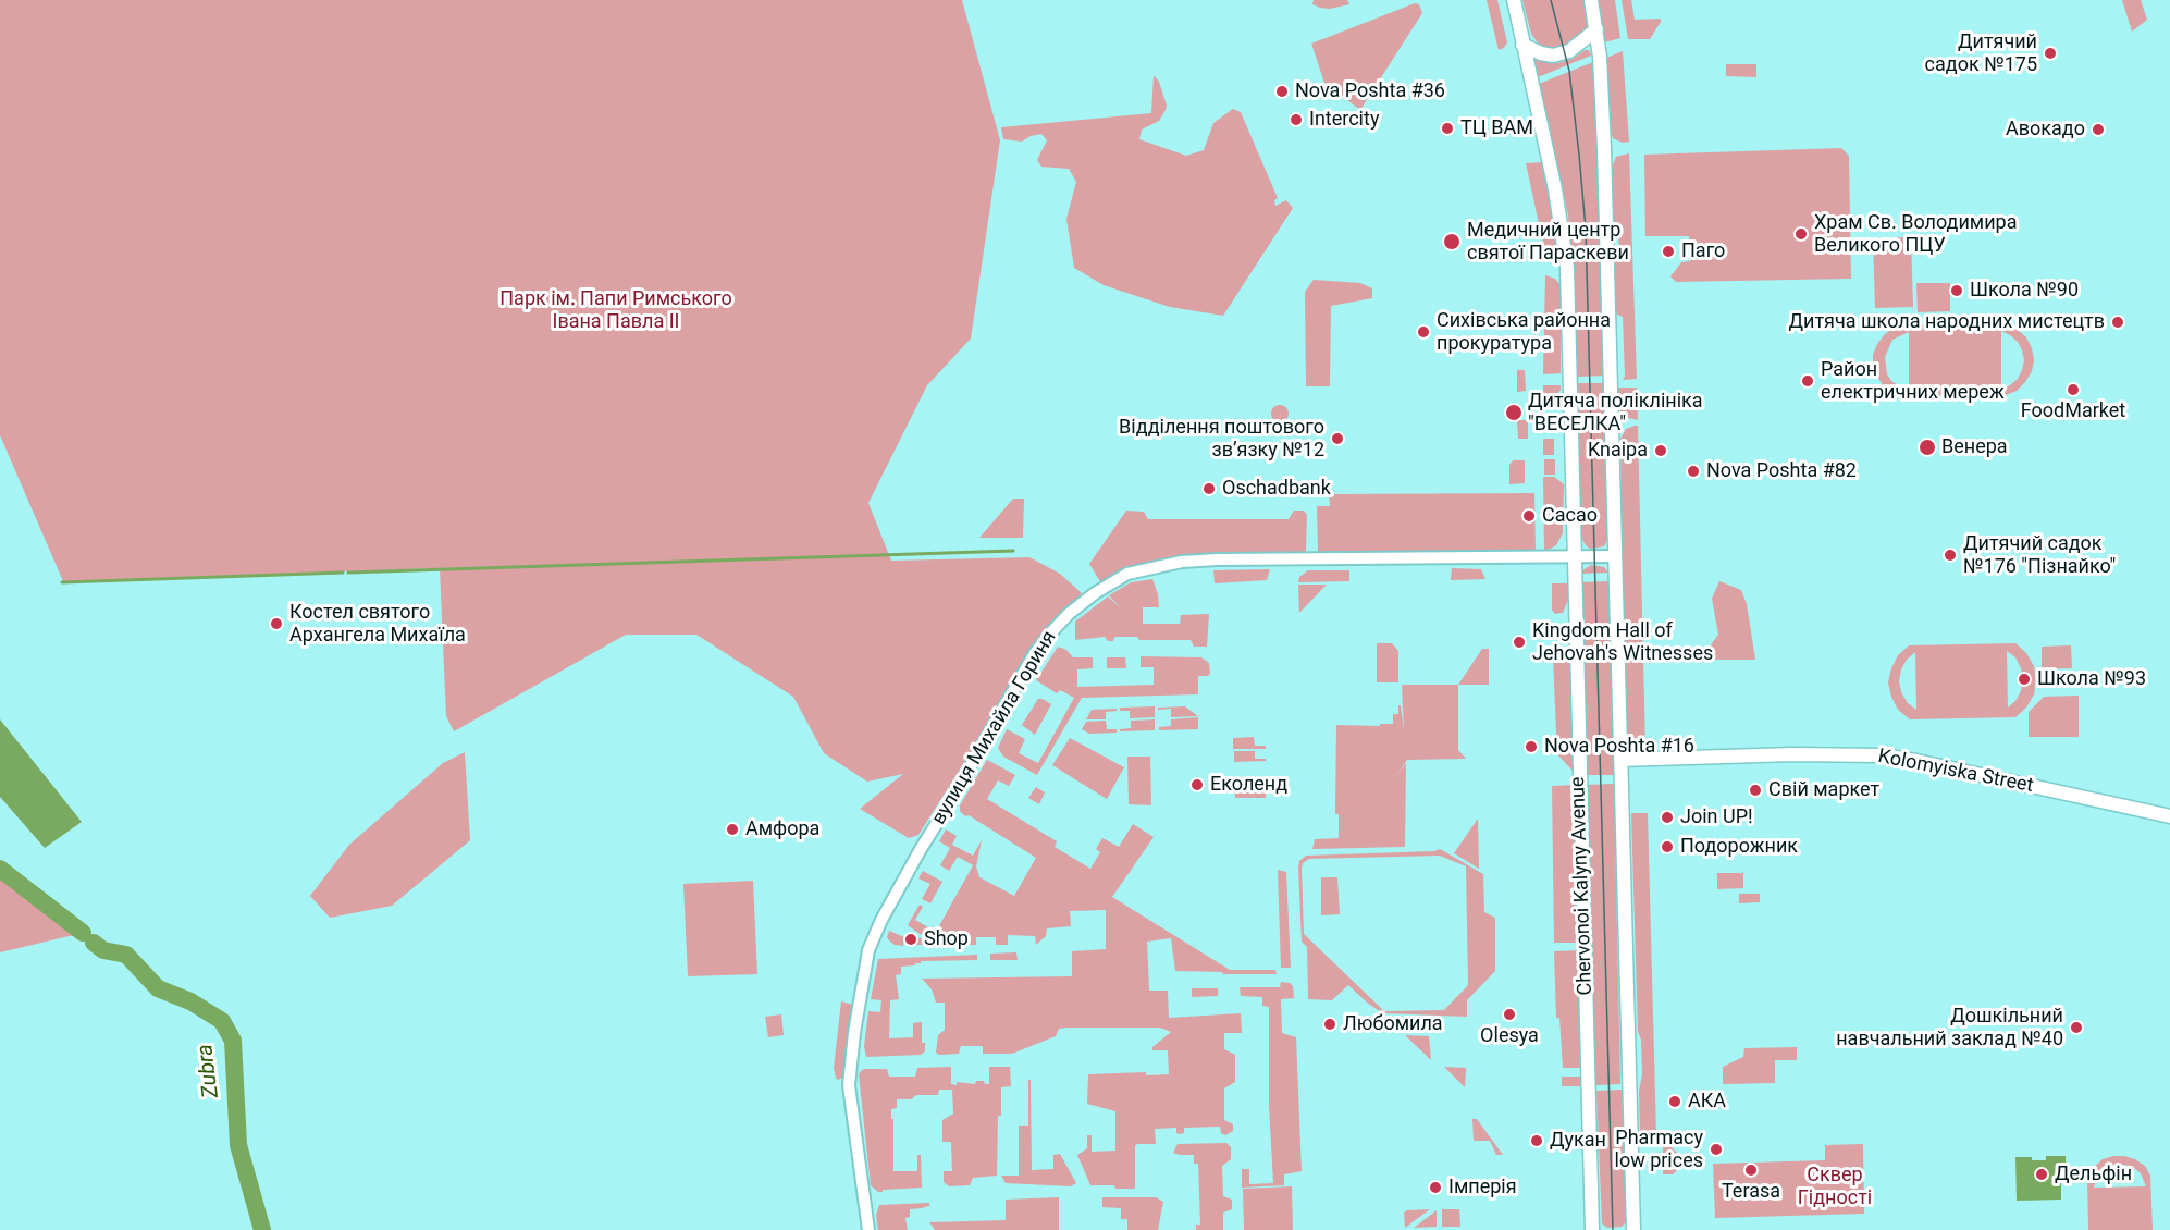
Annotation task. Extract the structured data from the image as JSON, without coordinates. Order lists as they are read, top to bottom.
{
  "streets": {
    "main road": ["Kolomyiska Street", "Chervonoi Kalyny Avenue"],
    "street": ["вулиця Михайла Гориня"]
  },
  "crossings": [
    ["вулиця Михайла Гориня", "Chervonoi Kalyny Avenue"],
    ["Kolomyiska Street", "Chervonoi Kalyny Avenue"]
  ],
  "water": ["Zubra"],
  "parks": ["Парк ім. Папи Римського Івана Павла ІІ", "Сквер Гідності"],
  "places": [
    "Дитячий садок №175",
    "Nova Poshta #36",
    "Intercity",
    "ТЦ ВАМ",
    "Авокадо",
    "Храм Св. Володимира Великого ПЦУ",
    "Медичний центр святої Параскеви",
    "Паго",
    "Школа №90",
    "Дитяча школа народних мистецтв",
    "Сихівська районна прокуратура",
    "Район електричних мереж",
    "FoodMarket",
    "Дитяча поліклініка \"ВЕСЕЛКА\"",
    "Відділення поштового зв’язку №12",
    "Венера",
    "Knaipa",
    "Nova Poshta #82",
    "Oschadbank",
    "Cacao",
    "Дитячий садок №176 \"Пізнайко\"",
    "Костел святого Архангела Михаїла",
    "Kingdom Hall of Jehovah's Witnesses",
    "Школа №93",
    "Nova Poshta #16",
    "Еколенд",
    "Свiй маркет",
    "Join UP!",
    "Амфора",
    "Подорожник",
    "Shop",
    "Olesya",
    "Любомила",
    "Дошкільний навчальний заклад №40",
    "АКА",
    "Дукан",
    "Pharmacy low prices",
    "Terasa",
    "Дельфін",
    "Імперія"
  ]
}
